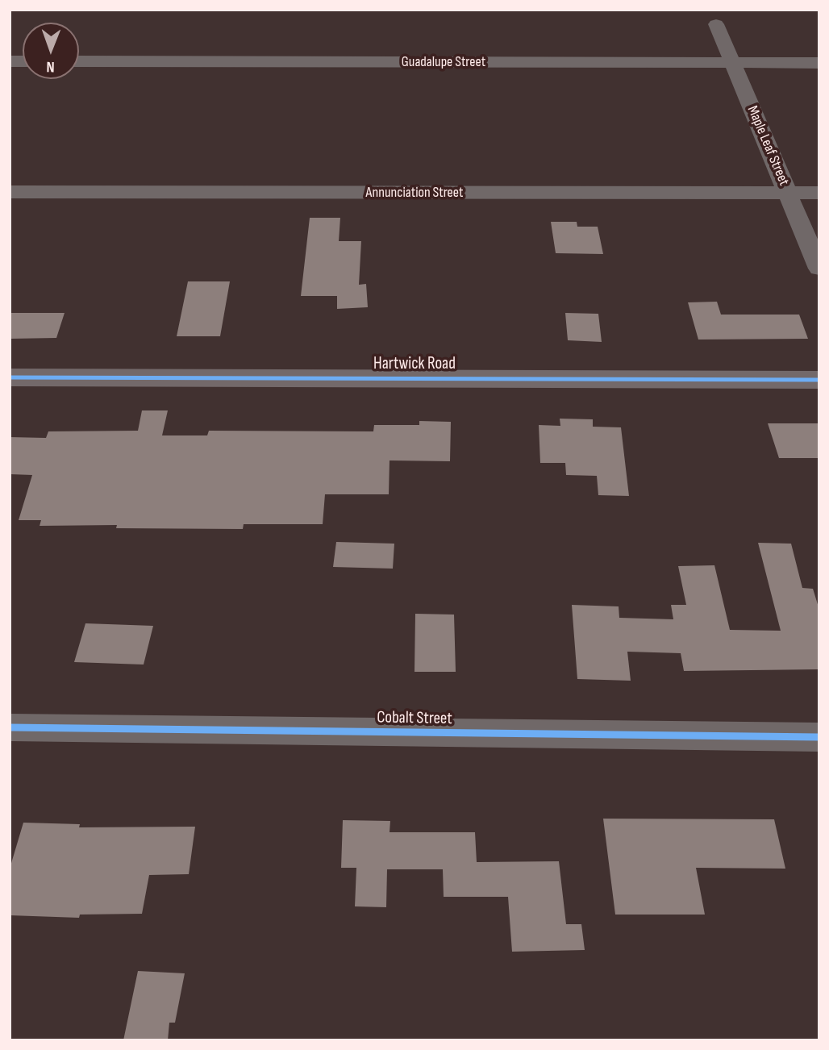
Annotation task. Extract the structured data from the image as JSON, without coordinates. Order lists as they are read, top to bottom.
{
  "streets": {
    "street": [
      "Guadalupe Street",
      "Maple Leaf Street",
      "Annunciation Street",
      "Hartwick Road",
      "Cobalt Street"
    ]
  },
  "crossings": [
    ["Guadalupe Street", "Maple Leaf Street"],
    ["Maple Leaf Street", "Annunciation Street"]
  ],
  "north": "bottom"
}
